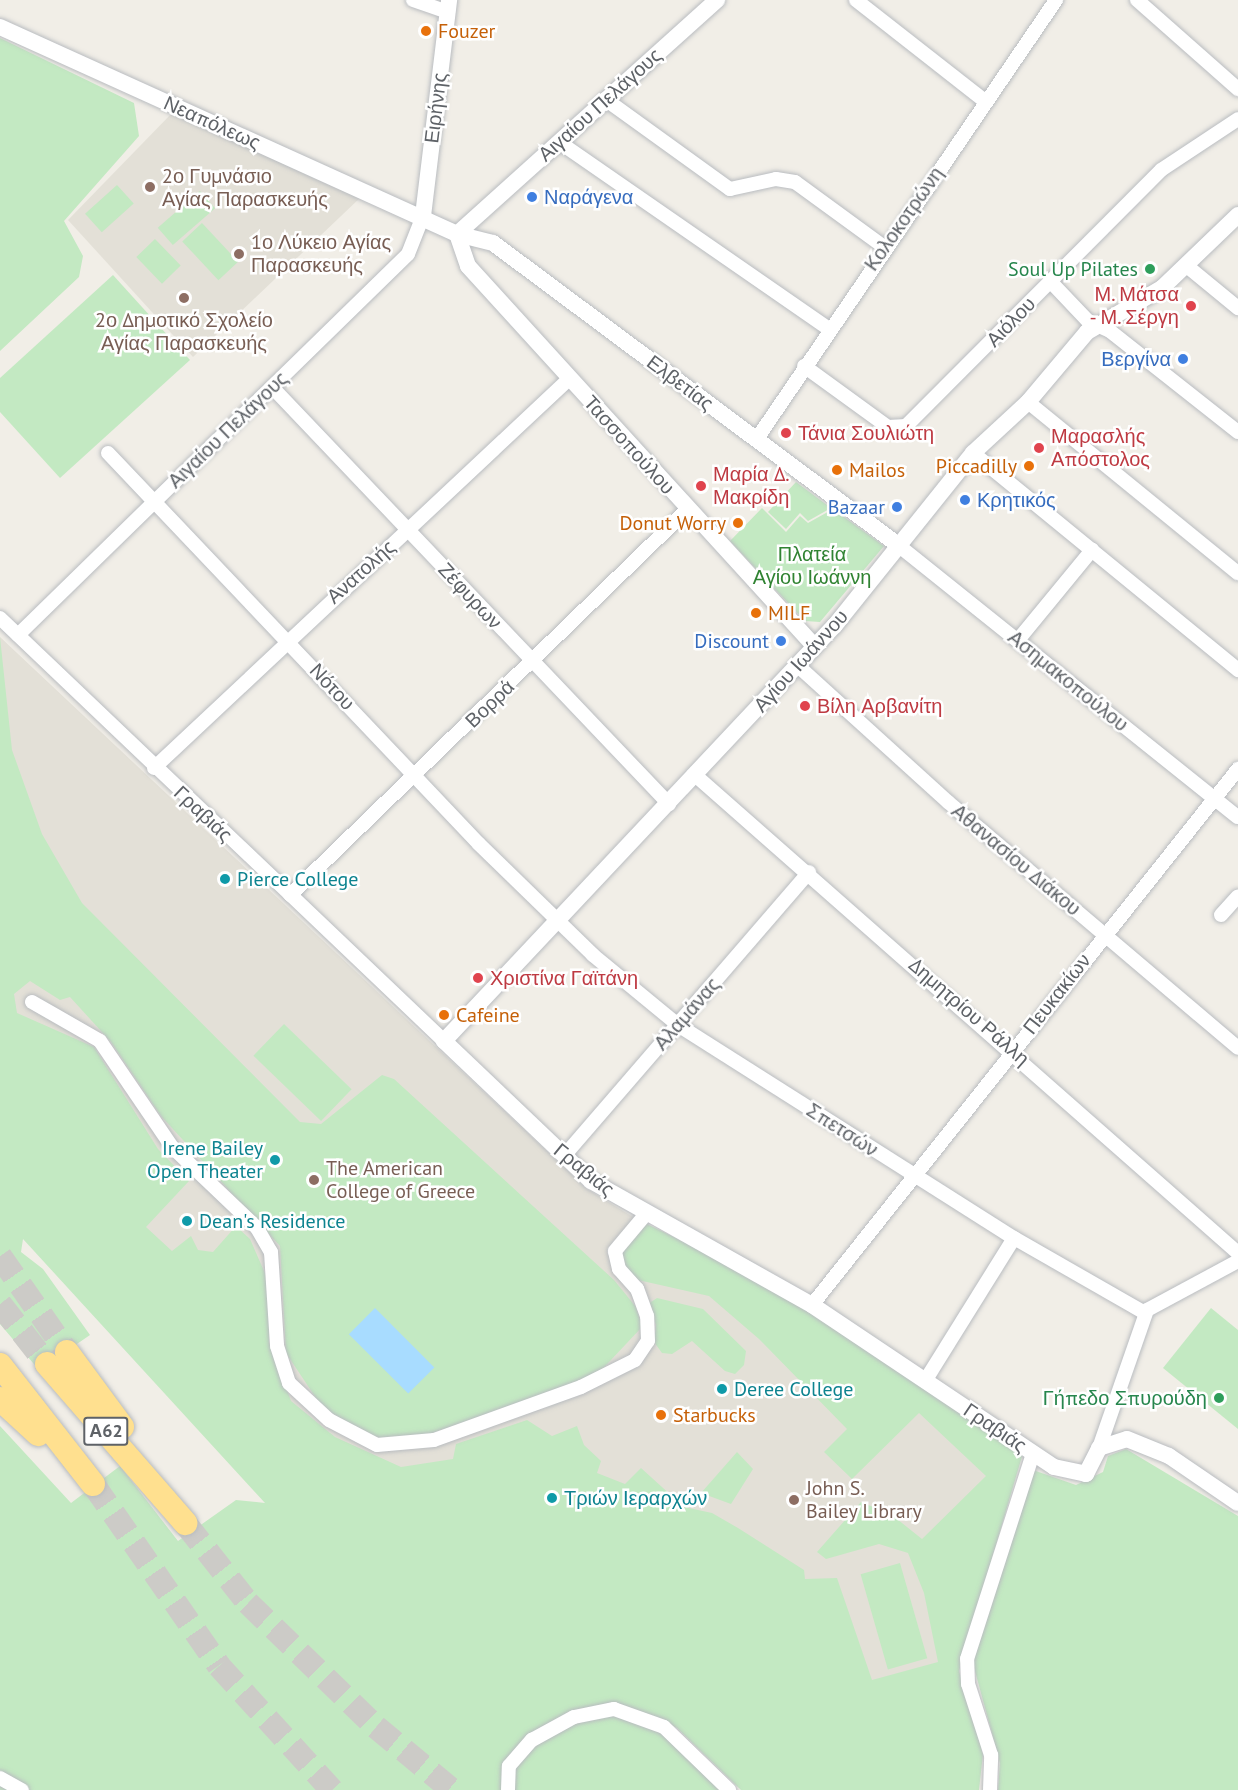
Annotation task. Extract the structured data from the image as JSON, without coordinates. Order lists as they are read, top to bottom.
{
  "streets": {
    "highway": ["Α62"],
    "street": [
      "Αιγαίου Πελάγους",
      "Ειρήνης",
      "Νεαπόλεως",
      "Κολοκοτρώνη",
      "Αιόλου",
      "Ελβετίας",
      "Τασσοπούλου",
      "Ανατολής",
      "Ζέφυρων",
      "Αγίου Ιωάννου",
      "Ασημακοπούλου",
      "Νότου",
      "Βορρά",
      "Γραβιάς",
      "Αθανασίου Διάκου",
      "Πευκακίων",
      "Δημητρίου Ράλλη",
      "Αλαμάνας",
      "Σπετσών"
    ]
  },
  "crossings": [
    ["Αιγαίου Πελάγους", "Ειρήνης"],
    ["Αιγαίου Πελάγους", "Νεαπόλεως"],
    ["Αιγαίου Πελάγους", "Ελβετίας"],
    ["Αιγαίου Πελάγους", "Τασσοπούλου"],
    ["Αιγαίου Πελάγους", "Ζέφυρων"],
    ["Αιγαίου Πελάγους", "Νότου"],
    ["Αιγαίου Πελάγους", "Γραβιάς"],
    ["Ειρήνης", "Νεαπόλεως"],
    ["Νεαπόλεως", "Ελβετίας"],
    ["Νεαπόλεως", "Τασσοπούλου"],
    ["Κολοκοτρώνη", "Αιόλου"],
    ["Κολοκοτρώνη", "Ελβετίας"],
    ["Ελβετίας", "Τασσοπούλου"],
    ["Ελβετίας", "Αγίου Ιωάννου"],
    ["Ελβετίας", "Ασημακοπούλου"],
    ["Τασσοπούλου", "Ανατολής"],
    ["Τασσοπούλου", "Αγίου Ιωάννου"],
    ["Τασσοπούλου", "Βορρά"],
    ["Ανατολής", "Ζέφυρων"],
    ["Ανατολής", "Νότου"],
    ["Ανατολής", "Γραβιάς"],
    ["Ζέφυρων", "Αγίου Ιωάννου"],
    ["Ζέφυρων", "Βορρά"],
    ["Αγίου Ιωάννου", "Ασημακοπούλου"],
    ["Αγίου Ιωάννου", "Νότου"],
    ["Αγίου Ιωάννου", "Γραβιάς"],
    ["Αγίου Ιωάννου", "Αθανασίου Διάκου"],
    ["Αγίου Ιωάννου", "Δημητρίου Ράλλη"],
    ["Αγίου Ιωάννου", "Σπετσών"],
    ["Ασημακοπούλου", "Πευκακίων"],
    ["Νότου", "Βορρά"],
    ["Νότου", "Σπετσών"],
    ["Βορρά", "Γραβιάς"],
    ["Γραβιάς", "Πευκακίων"],
    ["Γραβιάς", "Αλαμάνας"],
    ["Αθανασίου Διάκου", "Πευκακίων"],
    ["Πευκακίων", "Δημητρίου Ράλλη"],
    ["Πευκακίων", "Σπετσών"],
    ["Δημητρίου Ράλλη", "Αλαμάνας"],
    ["Αλαμάνας", "Σπετσών"]
  ],
  "parks": ["Πλατεία Αγίου Ιωάννη"],
  "places": [
    "Fouzer",
    "2ο Γυμνάσιο Αγίας Παρασκευής",
    "Ναράγενα",
    "1ο Λύκειο Αγίας Παρασκευής",
    "Soul Up Pilates",
    "2ο Δημοτικό Σχολείο Αγίας Παρασκευής",
    "Μ. Μάτσα - Μ. Σέργη",
    "Βεργίνα",
    "Τάνια Σουλιώτη",
    "Μαρασλής Απόστολος",
    "Piccadilly",
    "Mailos",
    "Μαρία Δ. Μακρίδη",
    "Κρητικός",
    "Bazaar",
    "Donut Worry",
    "MILF",
    "Discount",
    "Βίλη Αρβανίτη",
    "Pierce College",
    "Χριστίνα Γαϊτάνη",
    "Cafeine",
    "Irene Bailey Open Theater",
    "The American College of Greece",
    "Dean's Residence",
    "Deree College",
    "Γήπεδο Σπυρούδη",
    "Starbucks",
    "Τριών Ιεραρχών",
    "John S. Bailey Library"
  ]
}
